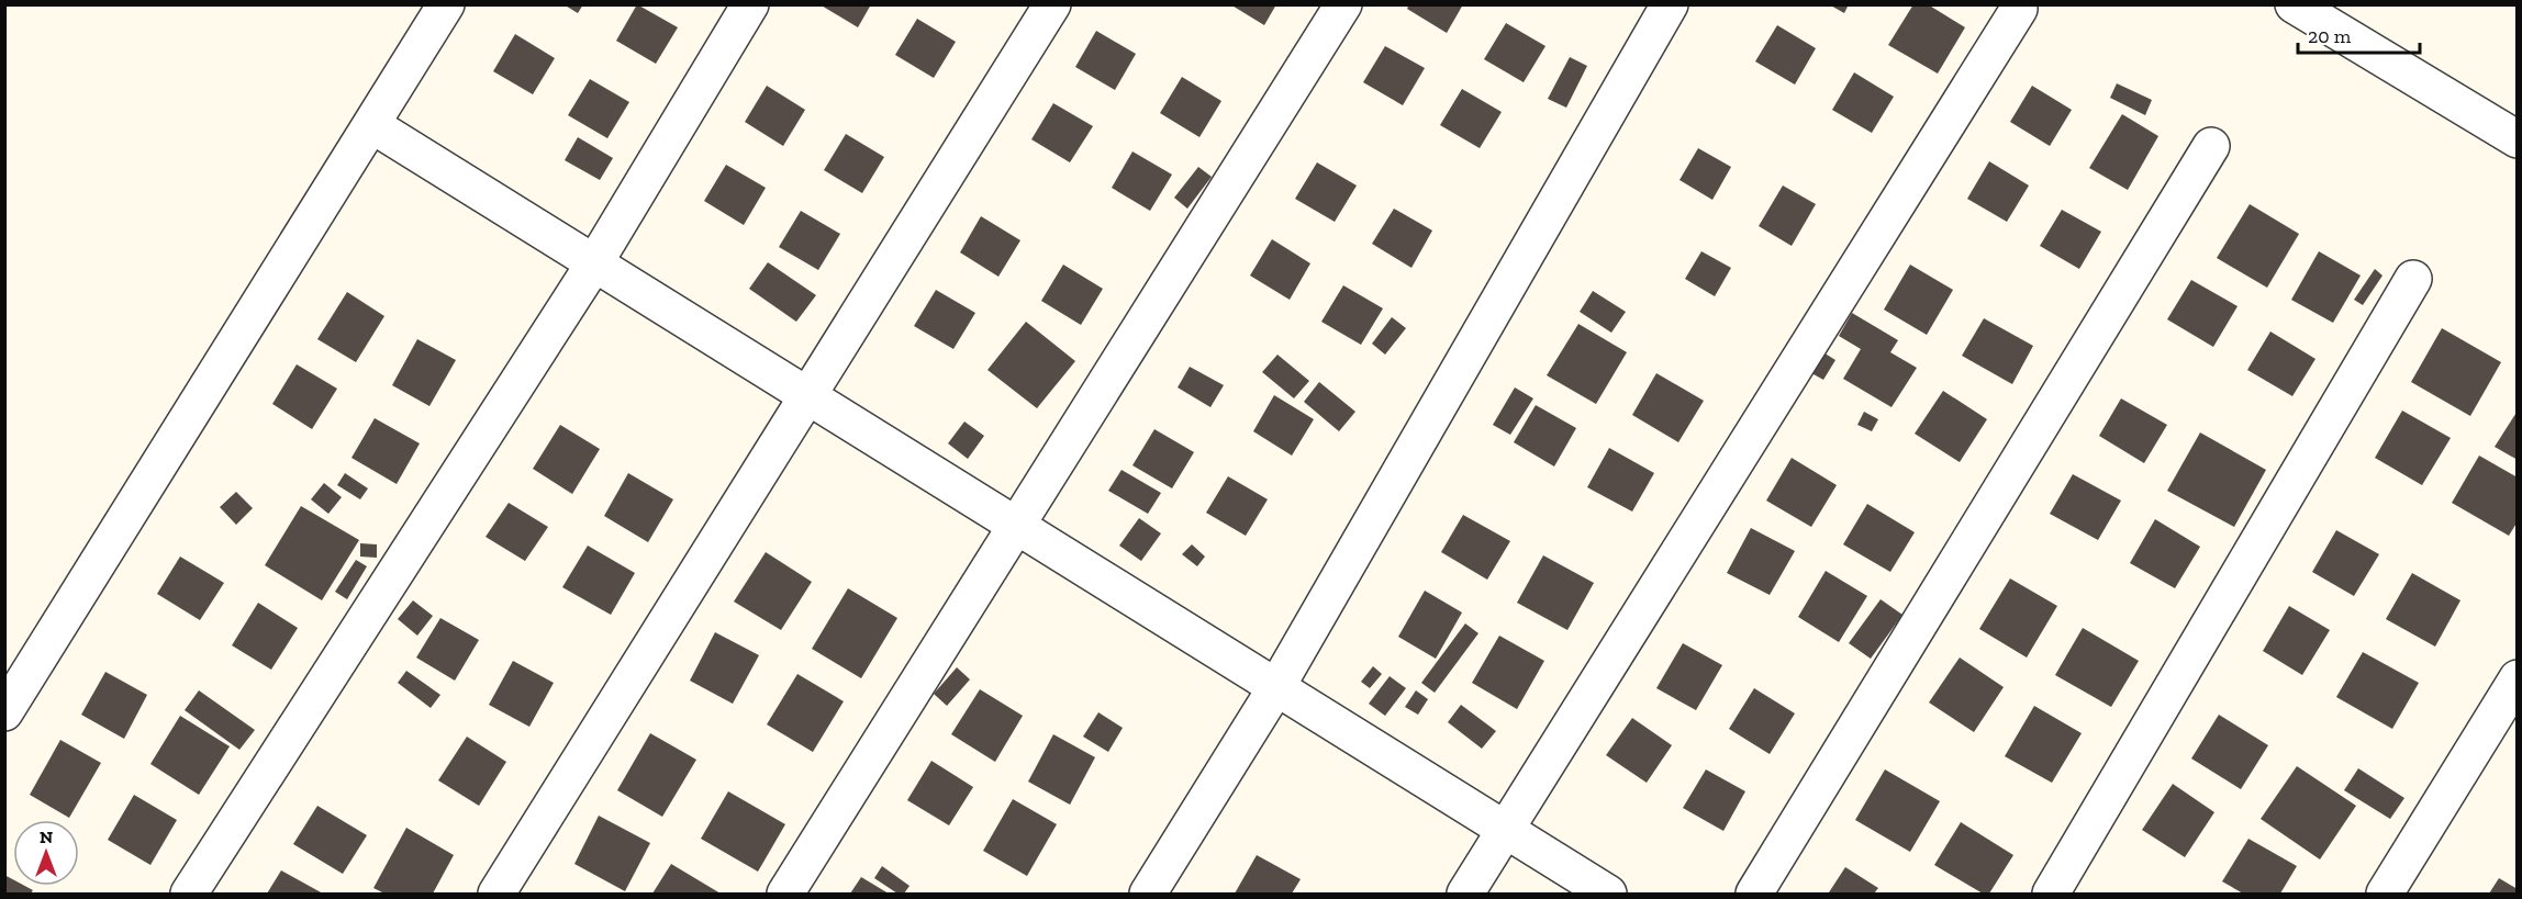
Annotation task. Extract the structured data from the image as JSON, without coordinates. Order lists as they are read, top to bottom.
{
  "scale_bar": "20 m",
  "north": "top"
}
